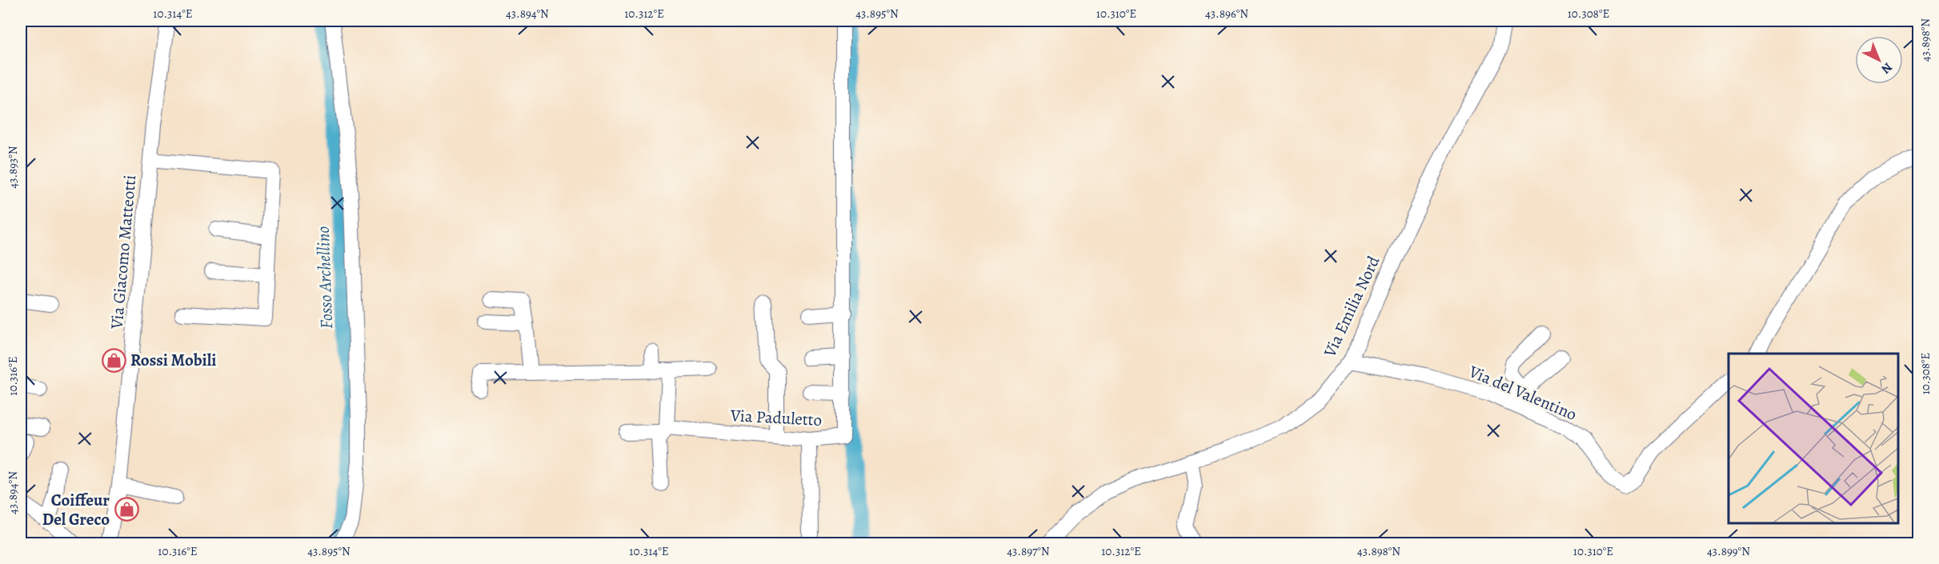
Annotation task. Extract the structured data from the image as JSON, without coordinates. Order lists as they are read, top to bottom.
{
  "streets": {
    "street": [
      "Via Giacomo Matteotti",
      "Via Emilia Nord",
      "Via del Valentino",
      "Via Paduletto"
    ]
  },
  "crossings": [
    ["Via Emilia Nord", "Via del Valentino"]
  ],
  "water": ["Fosso Archellino"],
  "places": {
    "shop": ["Rossi Mobili", "Coiffeur Del Greco"]
  },
  "north": "bottom right",
  "coordinates": [
    "10.314°E",
    "43.894°N",
    "10.312°E",
    "43.895°N",
    "10.310°E",
    "43.896°N",
    "10.308°E",
    "43.898°N",
    "43.893°N",
    "10.316°E",
    "43.897°N",
    "43.899°N"
  ]
}
